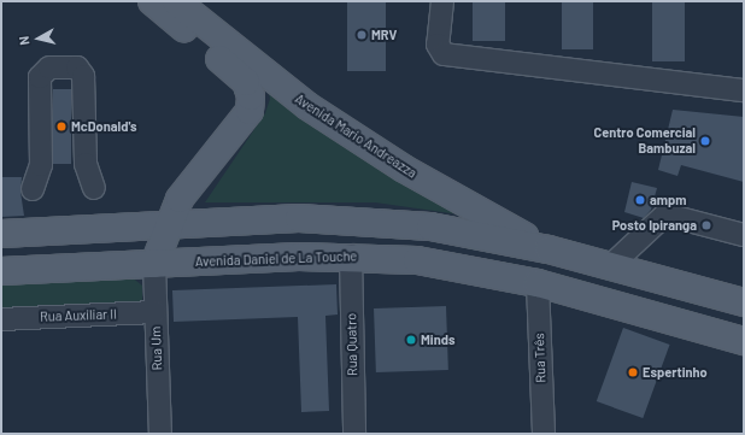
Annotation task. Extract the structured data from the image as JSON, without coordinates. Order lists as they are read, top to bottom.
{
  "streets": {
    "main road": ["Avenida Mario Andreazza", "Avenida Daniel de La Touche"],
    "street": [
      "Rua Auxiliar II",
      "Rua Quatro",
      "Rua Um",
      "Rua Três"
    ]
  },
  "crossings": [
    ["Avenida Daniel de La Touche", "Rua Quatro"],
    ["Avenida Daniel de La Touche", "Rua Um"],
    ["Avenida Daniel de La Touche", "Rua Três"],
    ["Rua Auxiliar II", "Rua Um"]
  ],
  "places": [
    "MRV",
    "McDonald's",
    "Centro Comercial Bambuzal",
    "ampm",
    "Posto Ipiranga",
    "Minds",
    "Espertinho"
  ],
  "north": "left"
}
